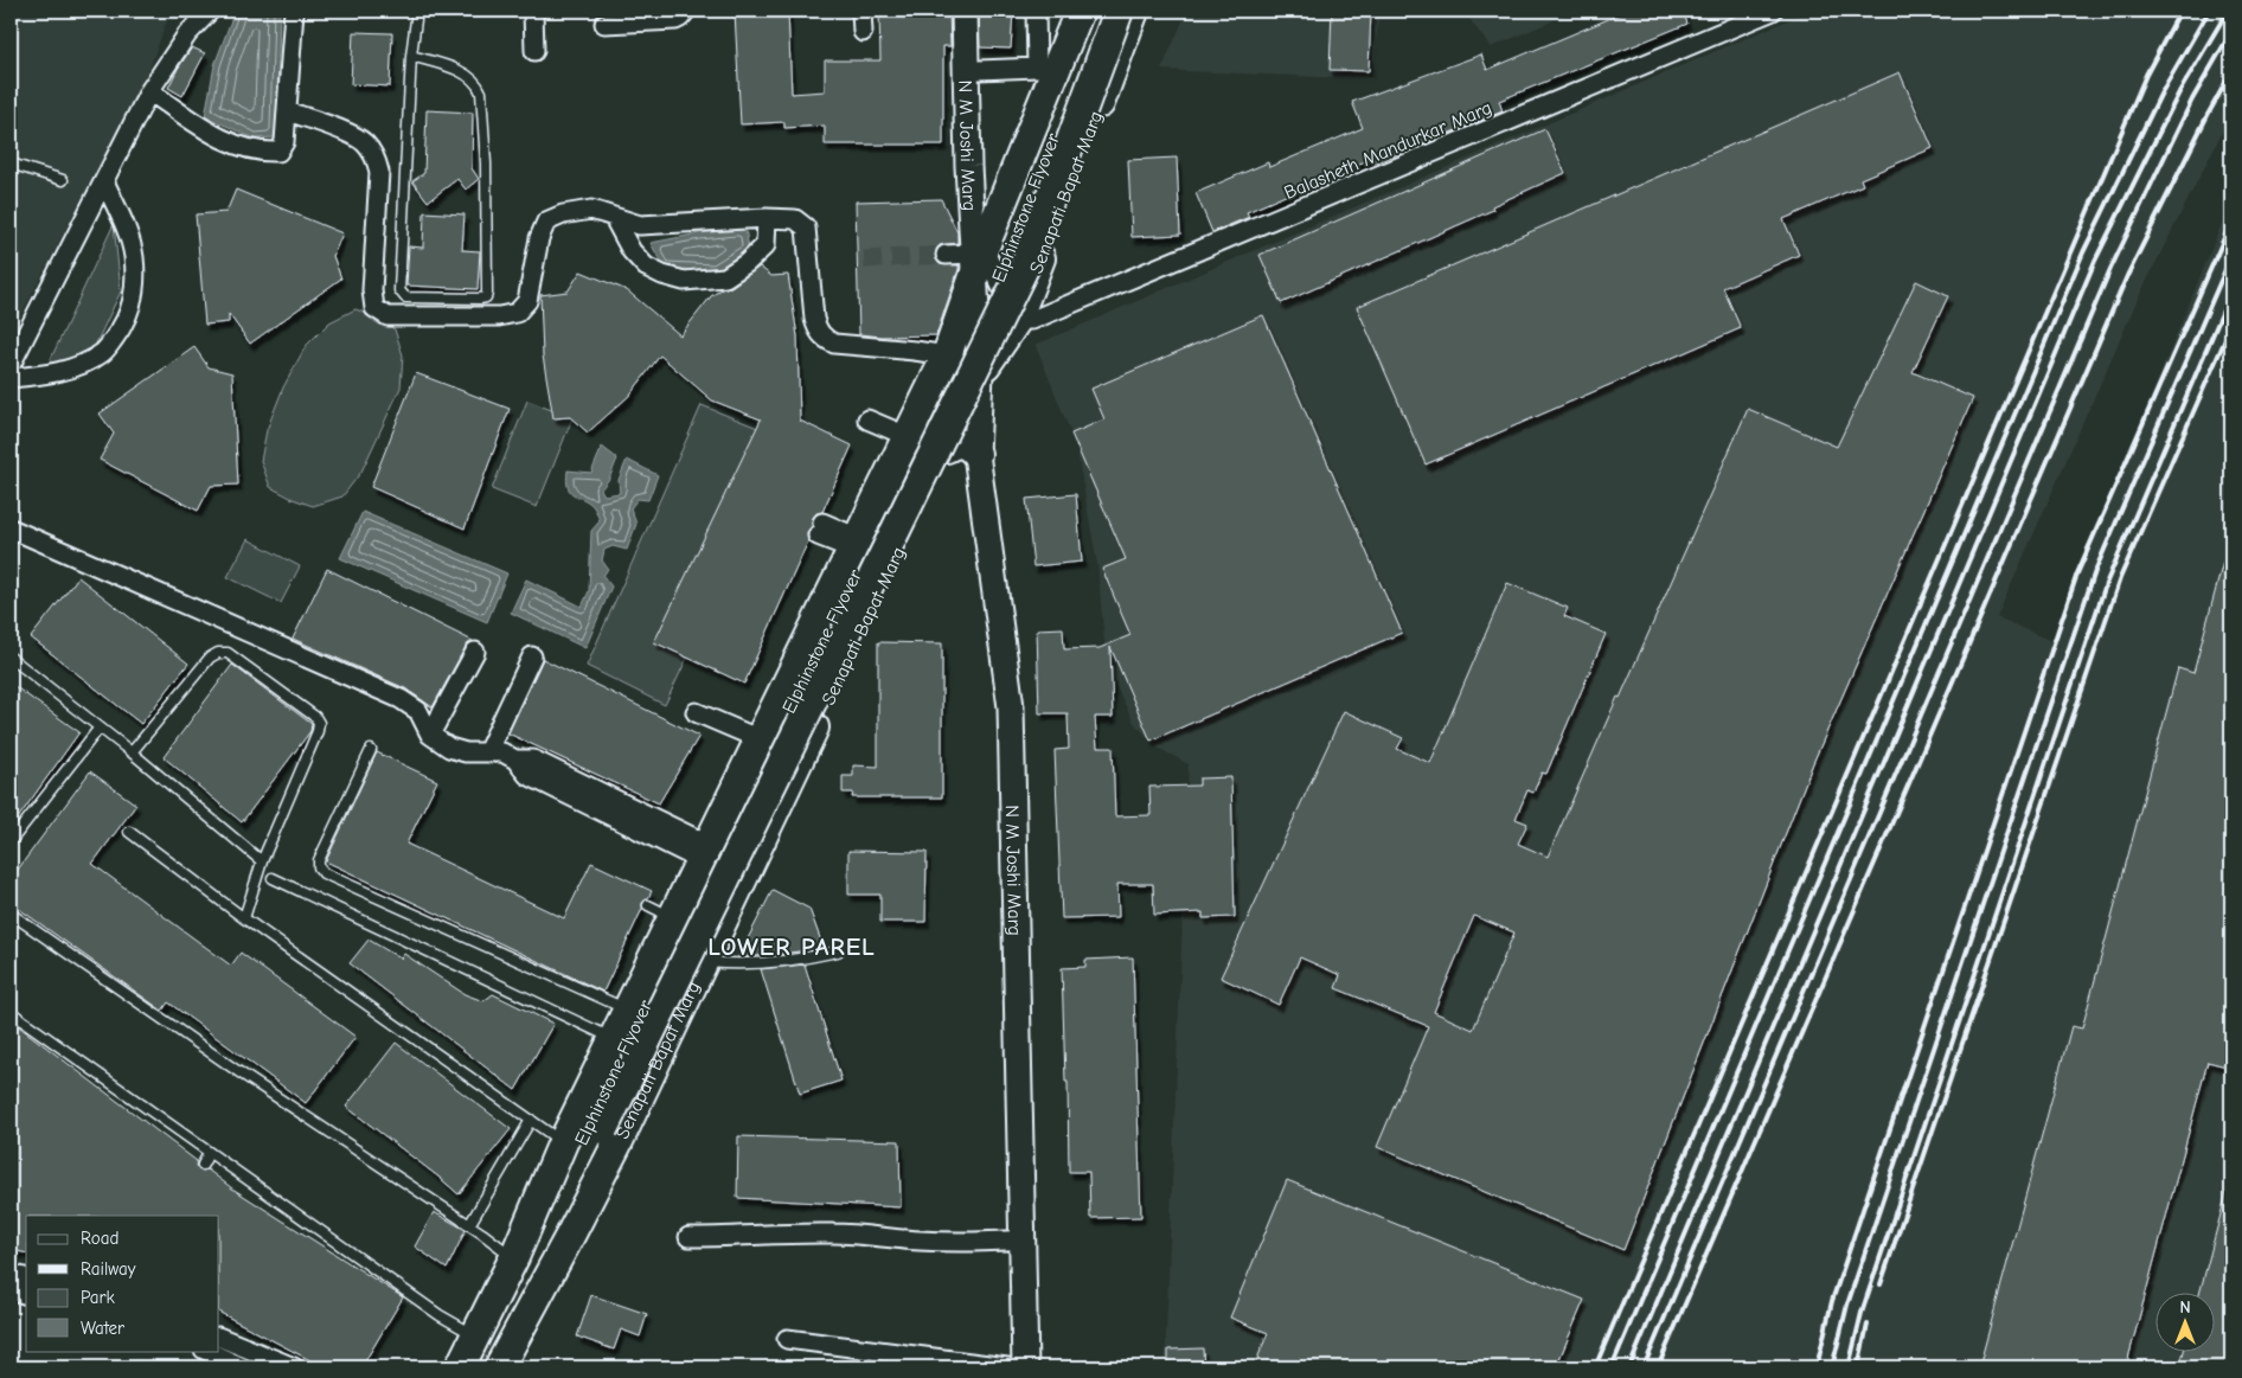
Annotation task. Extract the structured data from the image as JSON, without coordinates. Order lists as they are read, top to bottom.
{
  "streets": {
    "main road": ["N M Joshi Marg", "Senapati Bapat Marg", "Elphinstone Flyover"],
    "street": ["Balasheth Mandurkar Marg"]
  },
  "crossings": [
    ["N M Joshi Marg", "Senapati Bapat Marg"],
    ["Balasheth Mandurkar Marg", "Senapati Bapat Marg"],
    ["Senapati Bapat Marg", "Elphinstone Flyover"]
  ],
  "districts": ["LOWER PAREL"],
  "legend": [
    "Road",
    "Railway",
    "Park",
    "Water"
  ],
  "north": "top"
}
